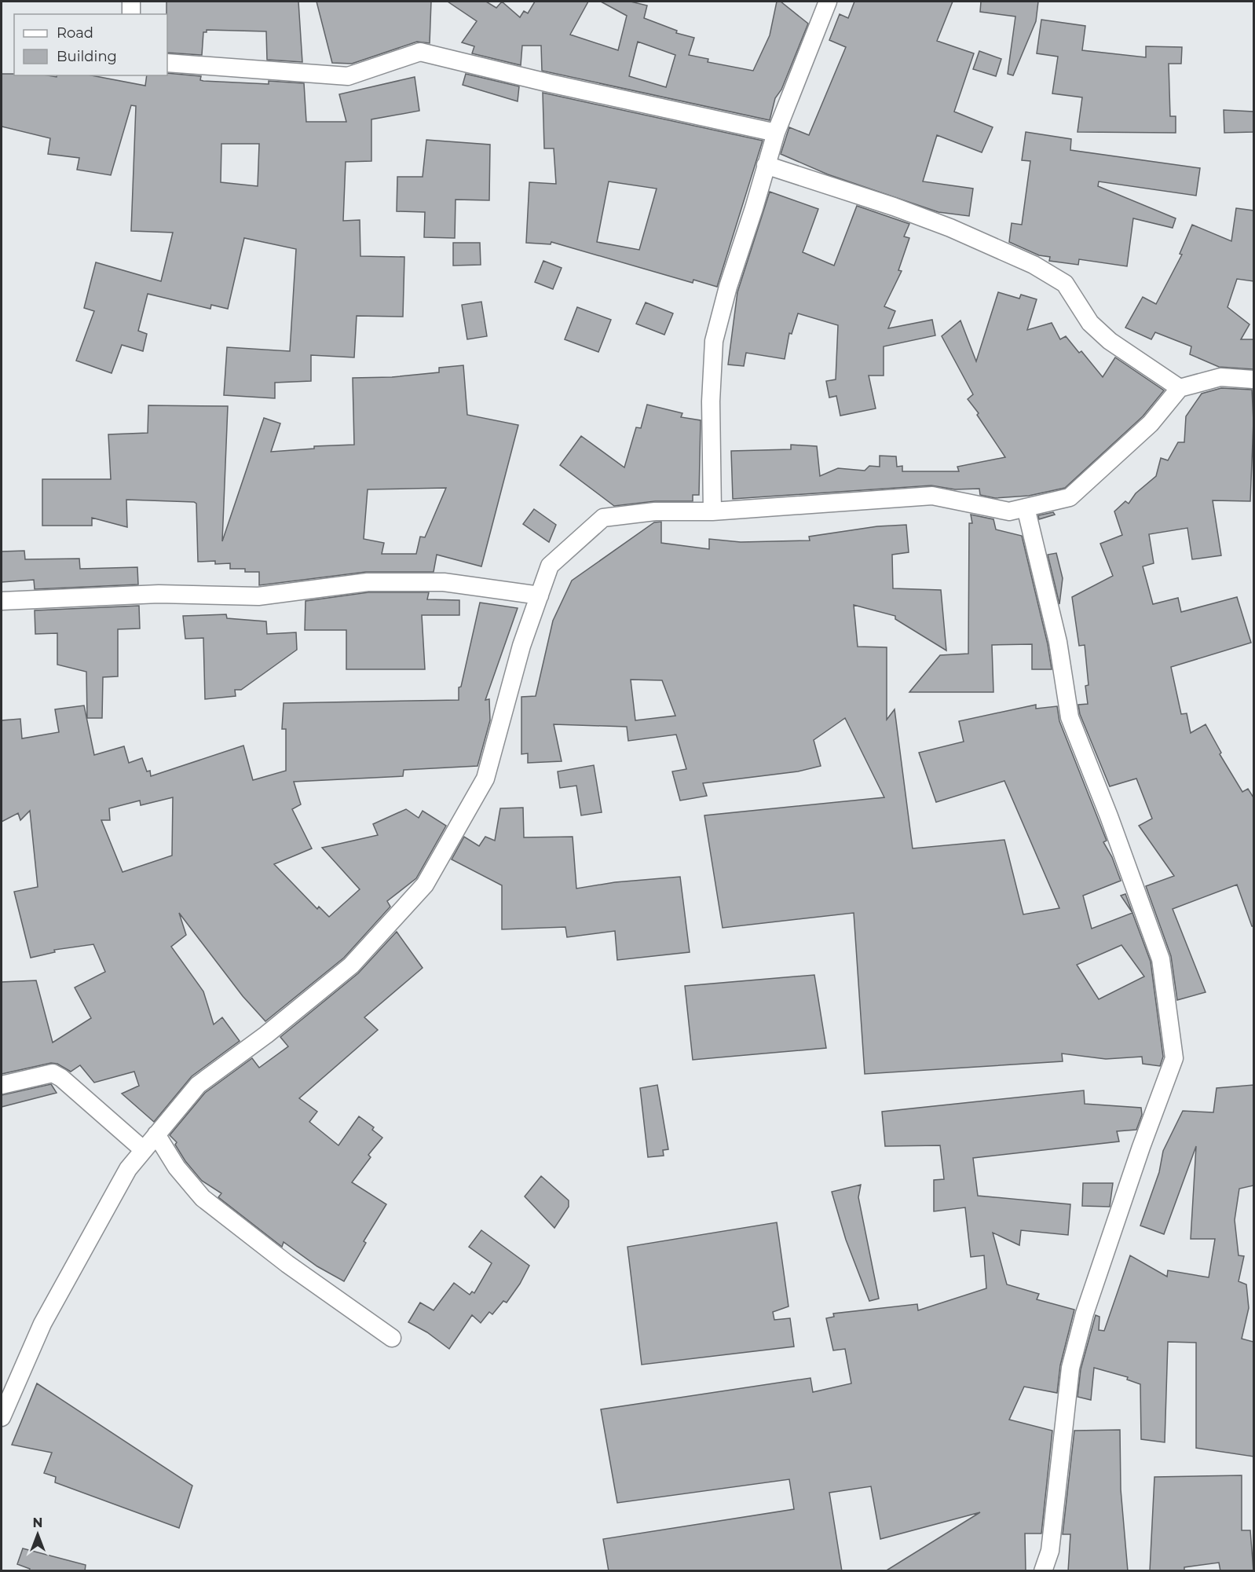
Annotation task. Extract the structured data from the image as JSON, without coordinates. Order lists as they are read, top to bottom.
{
  "legend": ["Road", "Building"],
  "north": "top"
}
